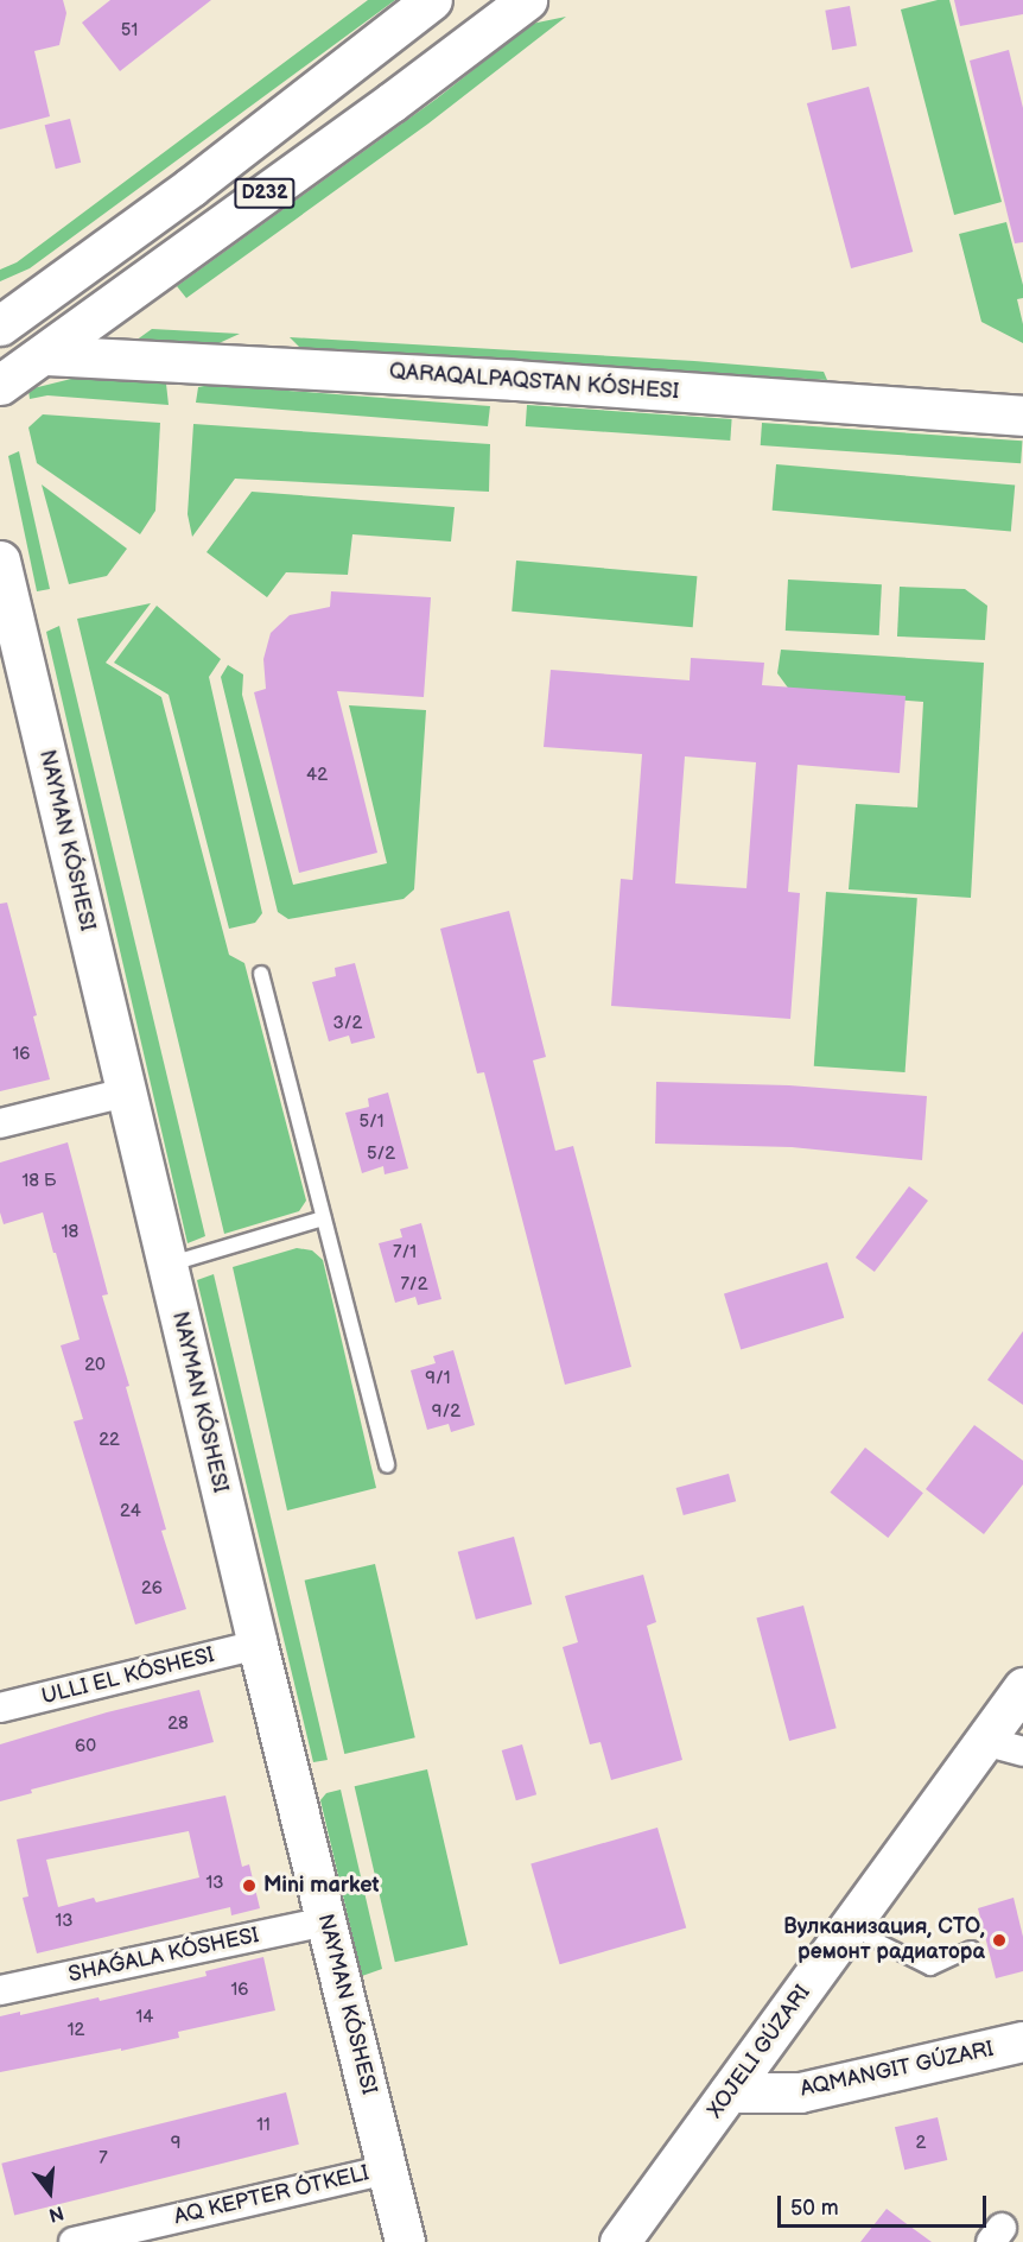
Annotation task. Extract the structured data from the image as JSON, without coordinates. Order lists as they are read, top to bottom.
{
  "streets": {
    "main road": ["D232", "QARAQALPAQSTAN KÓSHESI", "NAYMAN KÓSHESI"],
    "street": ["SHAǴALA KÓSHESI", "AQ KEPTER ÓTKELI"]
  },
  "crossings": [
    ["D232", "QARAQALPAQSTAN KÓSHESI"],
    ["NAYMAN KÓSHESI", "SHAǴALA KÓSHESI"],
    ["NAYMAN KÓSHESI", "AQ KEPTER ÓTKELI"]
  ],
  "places": ["Mini market", "Вулканизация, СТО, ремонт радиатора"],
  "house_numbers": [
    "51",
    "42",
    "3/2",
    "16",
    "5/1",
    "5/2",
    "18 Б",
    "18",
    "7/1",
    "7/2",
    "20",
    "9/1",
    "9/2",
    "22",
    "24",
    "26",
    "28",
    "60",
    "13",
    "13",
    "16",
    "14",
    "12",
    "11",
    "9",
    "2",
    "7"
  ],
  "scale_bar": "50 m",
  "north": "bottom"
}
